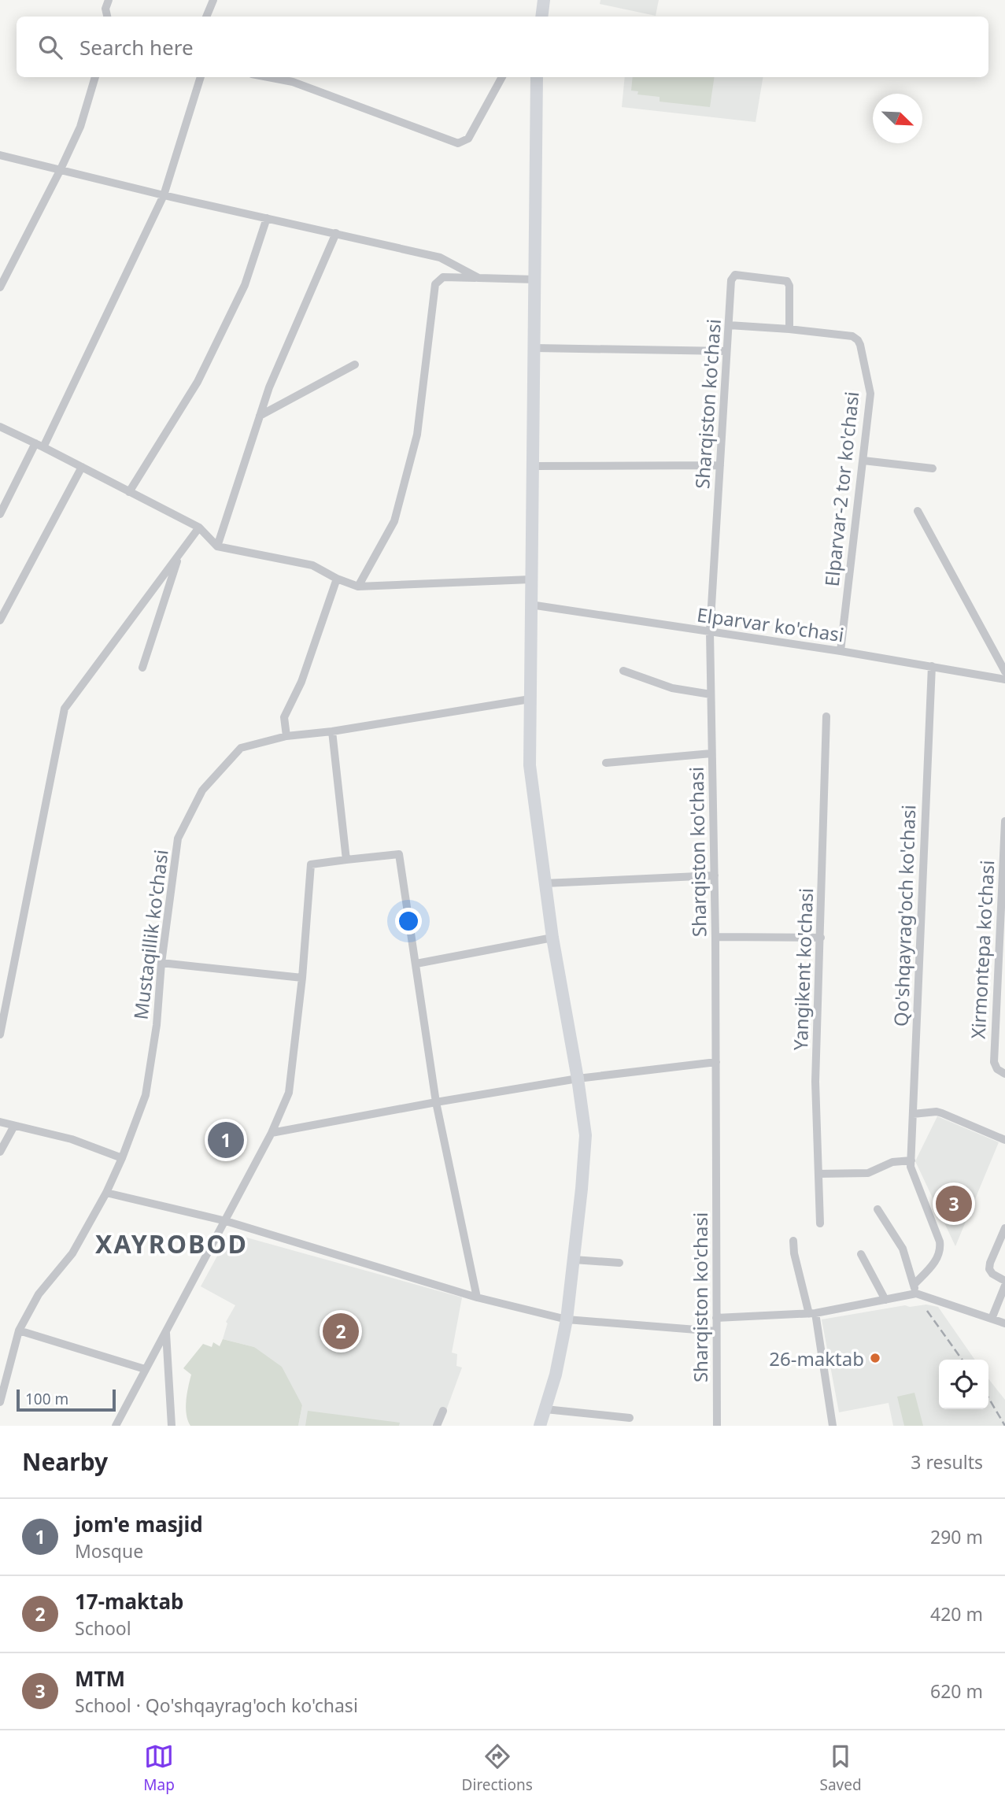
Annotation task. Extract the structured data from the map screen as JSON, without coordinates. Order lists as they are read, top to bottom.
{
  "streets": {
    "street": [
      "Sharqiston ko'chasi",
      "Elparvar-2 tor ko'chasi",
      "Elparvar ko'chasi",
      "Qo'shqayrag'och ko'chasi",
      "Mustaqillik ko'chasi",
      "Xirmontepa ko'chasi",
      "Yangikent ko'chasi"
    ]
  },
  "crossings": [
    ["Sharqiston ko'chasi", "Elparvar-2 tor ko'chasi"],
    ["Sharqiston ko'chasi", "Elparvar ko'chasi"],
    ["Elparvar-2 tor ko'chasi", "Elparvar ko'chasi"],
    ["Elparvar ko'chasi", "Qo'shqayrag'och ko'chasi"]
  ],
  "districts": ["XAYROBOD"],
  "places": ["26-maktab"],
  "scale_bar": "100 m",
  "north": "bottom right",
  "page": {
    "search": "Search here",
    "pins": ["1", "3", "2"],
    "scale": "100 m",
    "heading": ["Nearby", "3 results"],
    "list": [
      {
        "mark": "1",
        "name": "jom'e masjid",
        "note": "Mosque",
        "value": "290 m"
      },
      {
        "mark": "2",
        "name": "17-maktab",
        "note": "School",
        "value": "420 m"
      },
      {
        "mark": "3",
        "name": "MTM",
        "note": "School · Qo'shqayrag'och ko'chasi",
        "value": "620 m"
      }
    ],
    "nav": ["Map", "Directions", "Saved"]
  }
}
